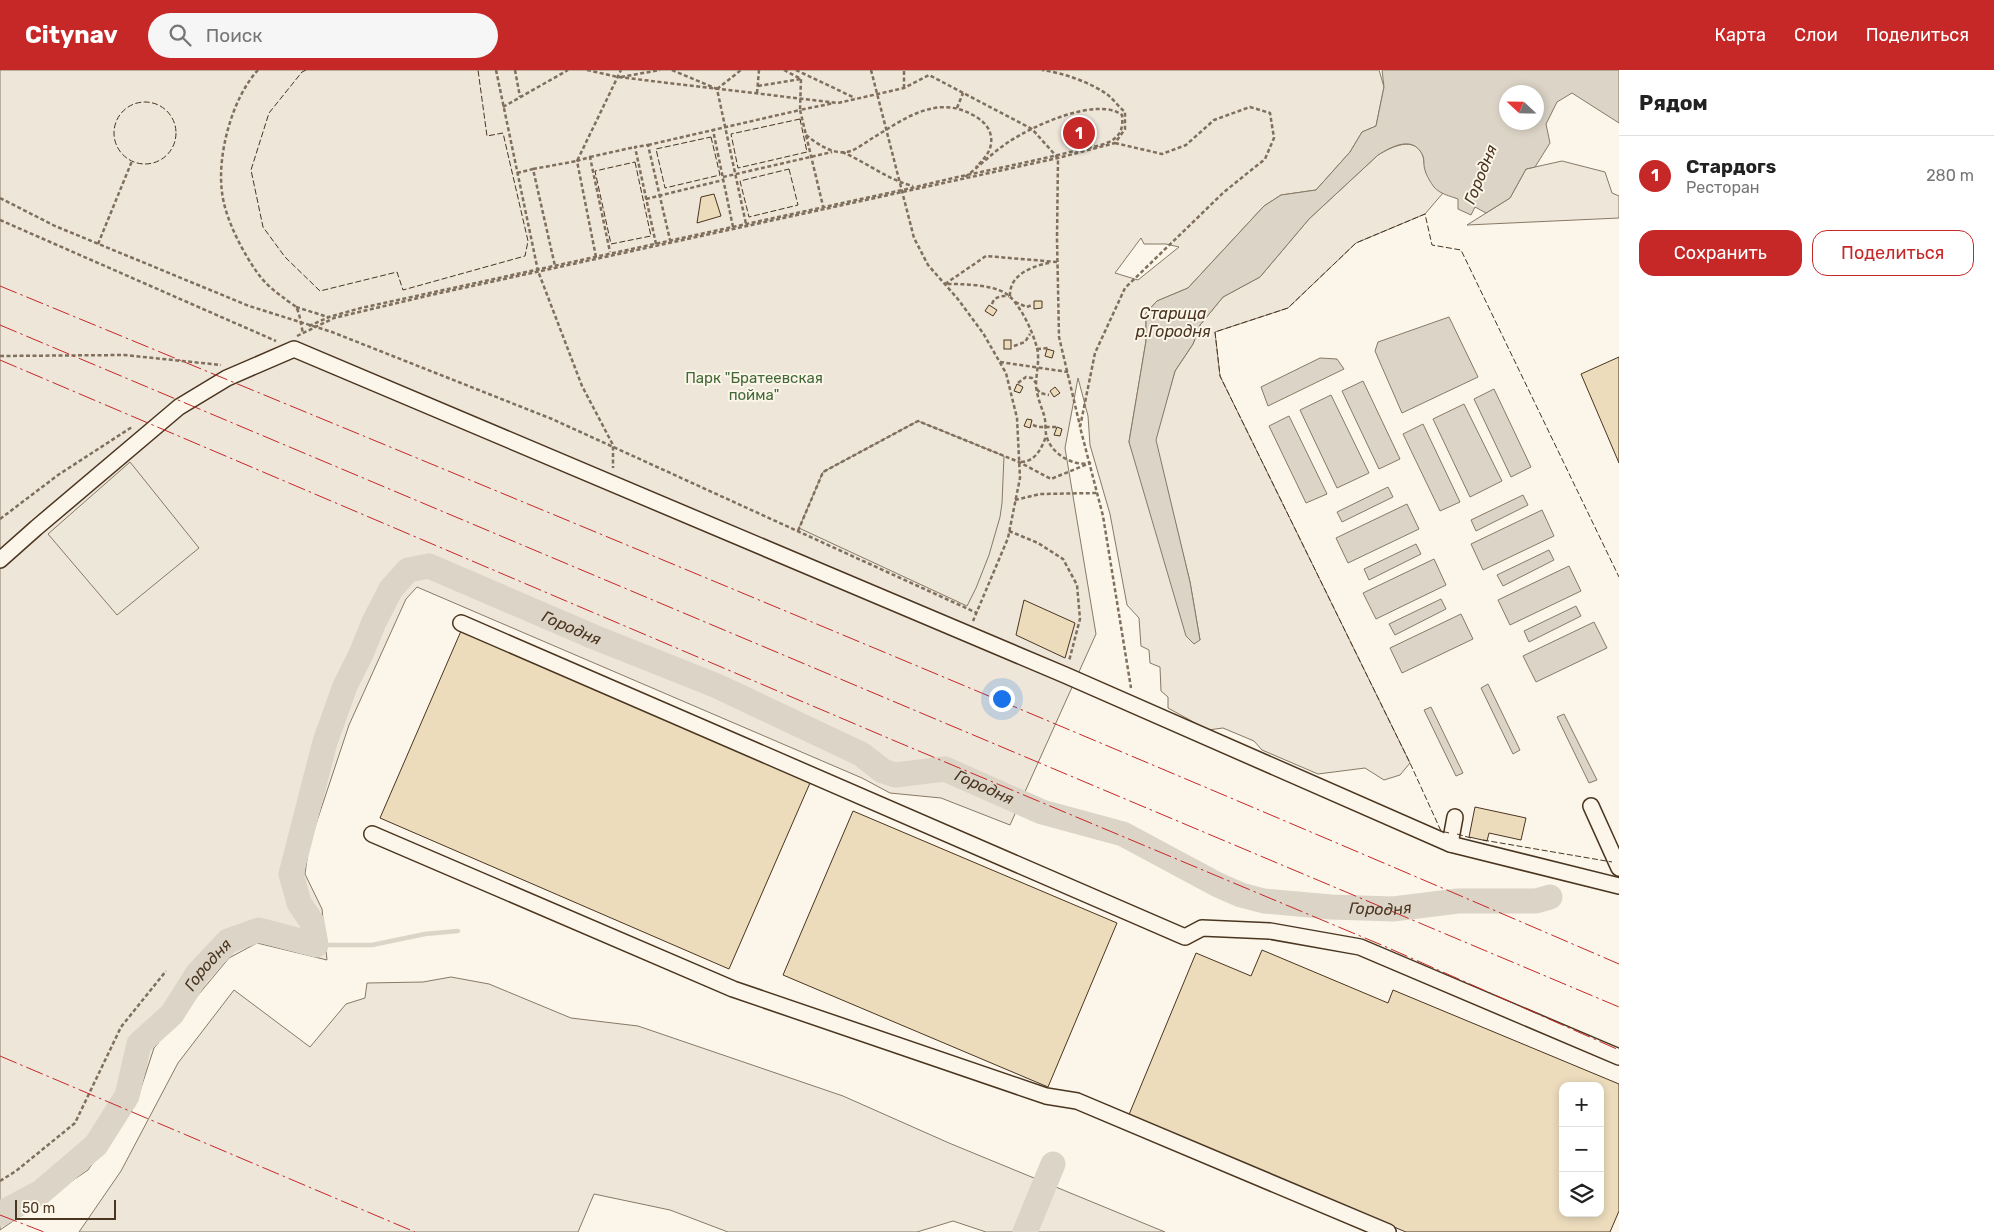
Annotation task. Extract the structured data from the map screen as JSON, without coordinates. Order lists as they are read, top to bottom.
{
  "water": ["Городня", "Старица р.Городня"],
  "parks": ["Парк \"Братеевская пойма\""],
  "scale_bar": "50 m",
  "north": "left",
  "page": {
    "header": "Citynav",
    "search": "Поиск",
    "nav": ["Карта", "Слои", "Поделиться"],
    "heading": "Рядом",
    "pins": "1",
    "list": [
      {
        "mark": "1",
        "name": "Стардогs",
        "note": "Ресторан",
        "value": "280 m"
      }
    ],
    "buttons": ["Сохранить", "Поделиться"],
    "map_buttons": ["+", "−"],
    "scale": "50 m"
  }
}
